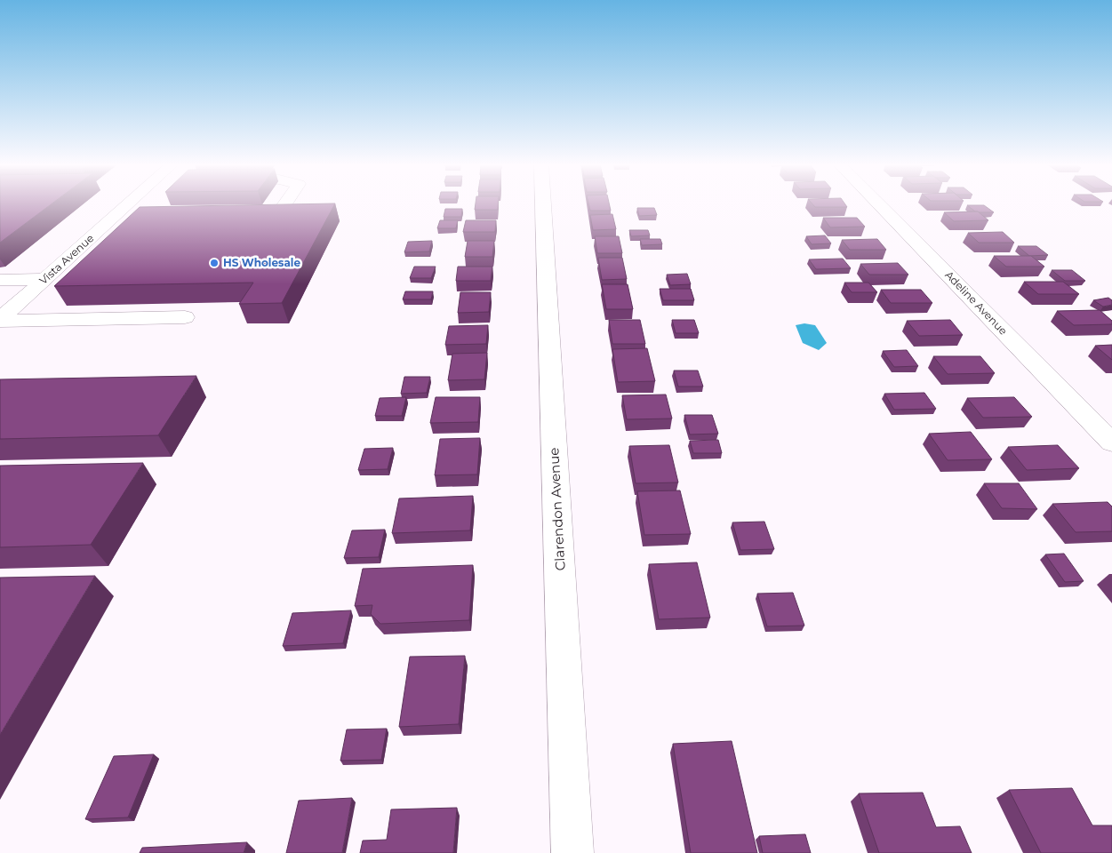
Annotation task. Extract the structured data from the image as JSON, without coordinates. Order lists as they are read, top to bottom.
{
  "streets": {
    "street": ["Vista Avenue", "Adeline Avenue", "Clarendon Avenue"]
  },
  "places": ["HS Wholesale"]
}
